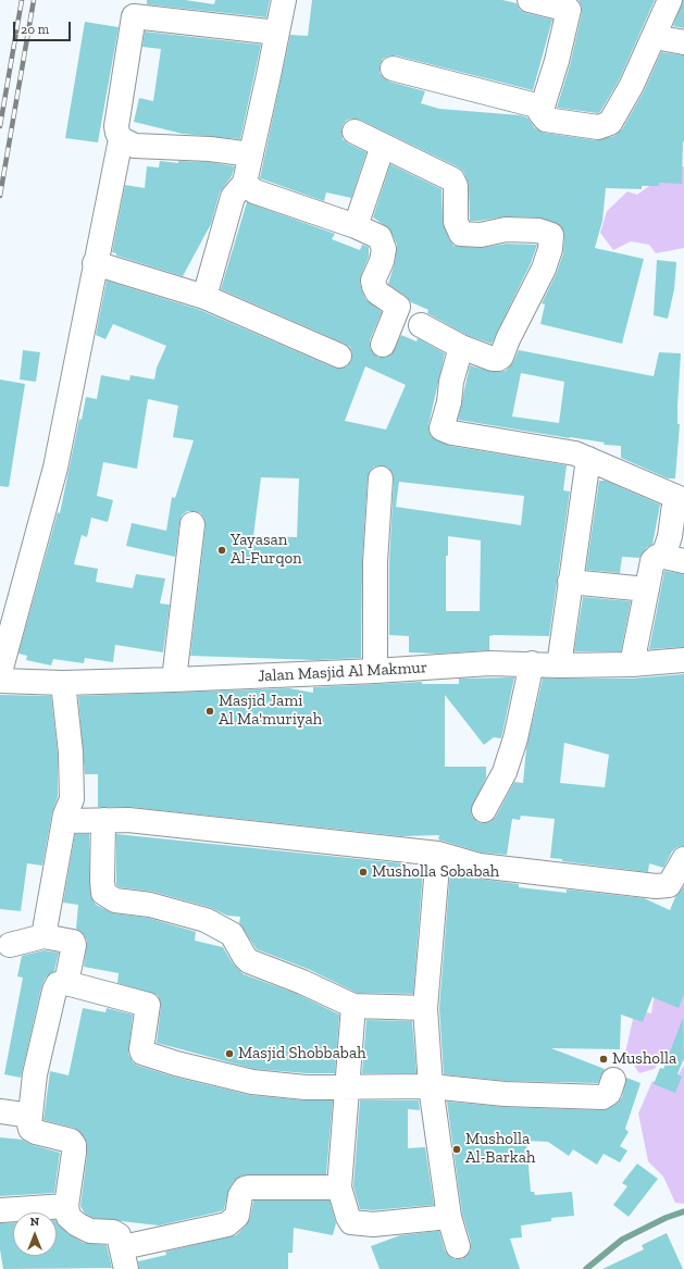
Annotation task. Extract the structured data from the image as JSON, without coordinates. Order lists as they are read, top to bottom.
{
  "streets": {
    "street": ["Jalan Masjid Al Makmur"]
  },
  "places": [
    "Yayasan Al-Furqon",
    "Masjid Jami Al Ma'muriyah",
    "Musholla Sobabah",
    "Masjid Shobbabah",
    "Musholla",
    "Musholla Al-Barkah"
  ],
  "scale_bar": "20 m",
  "north": "top"
}
